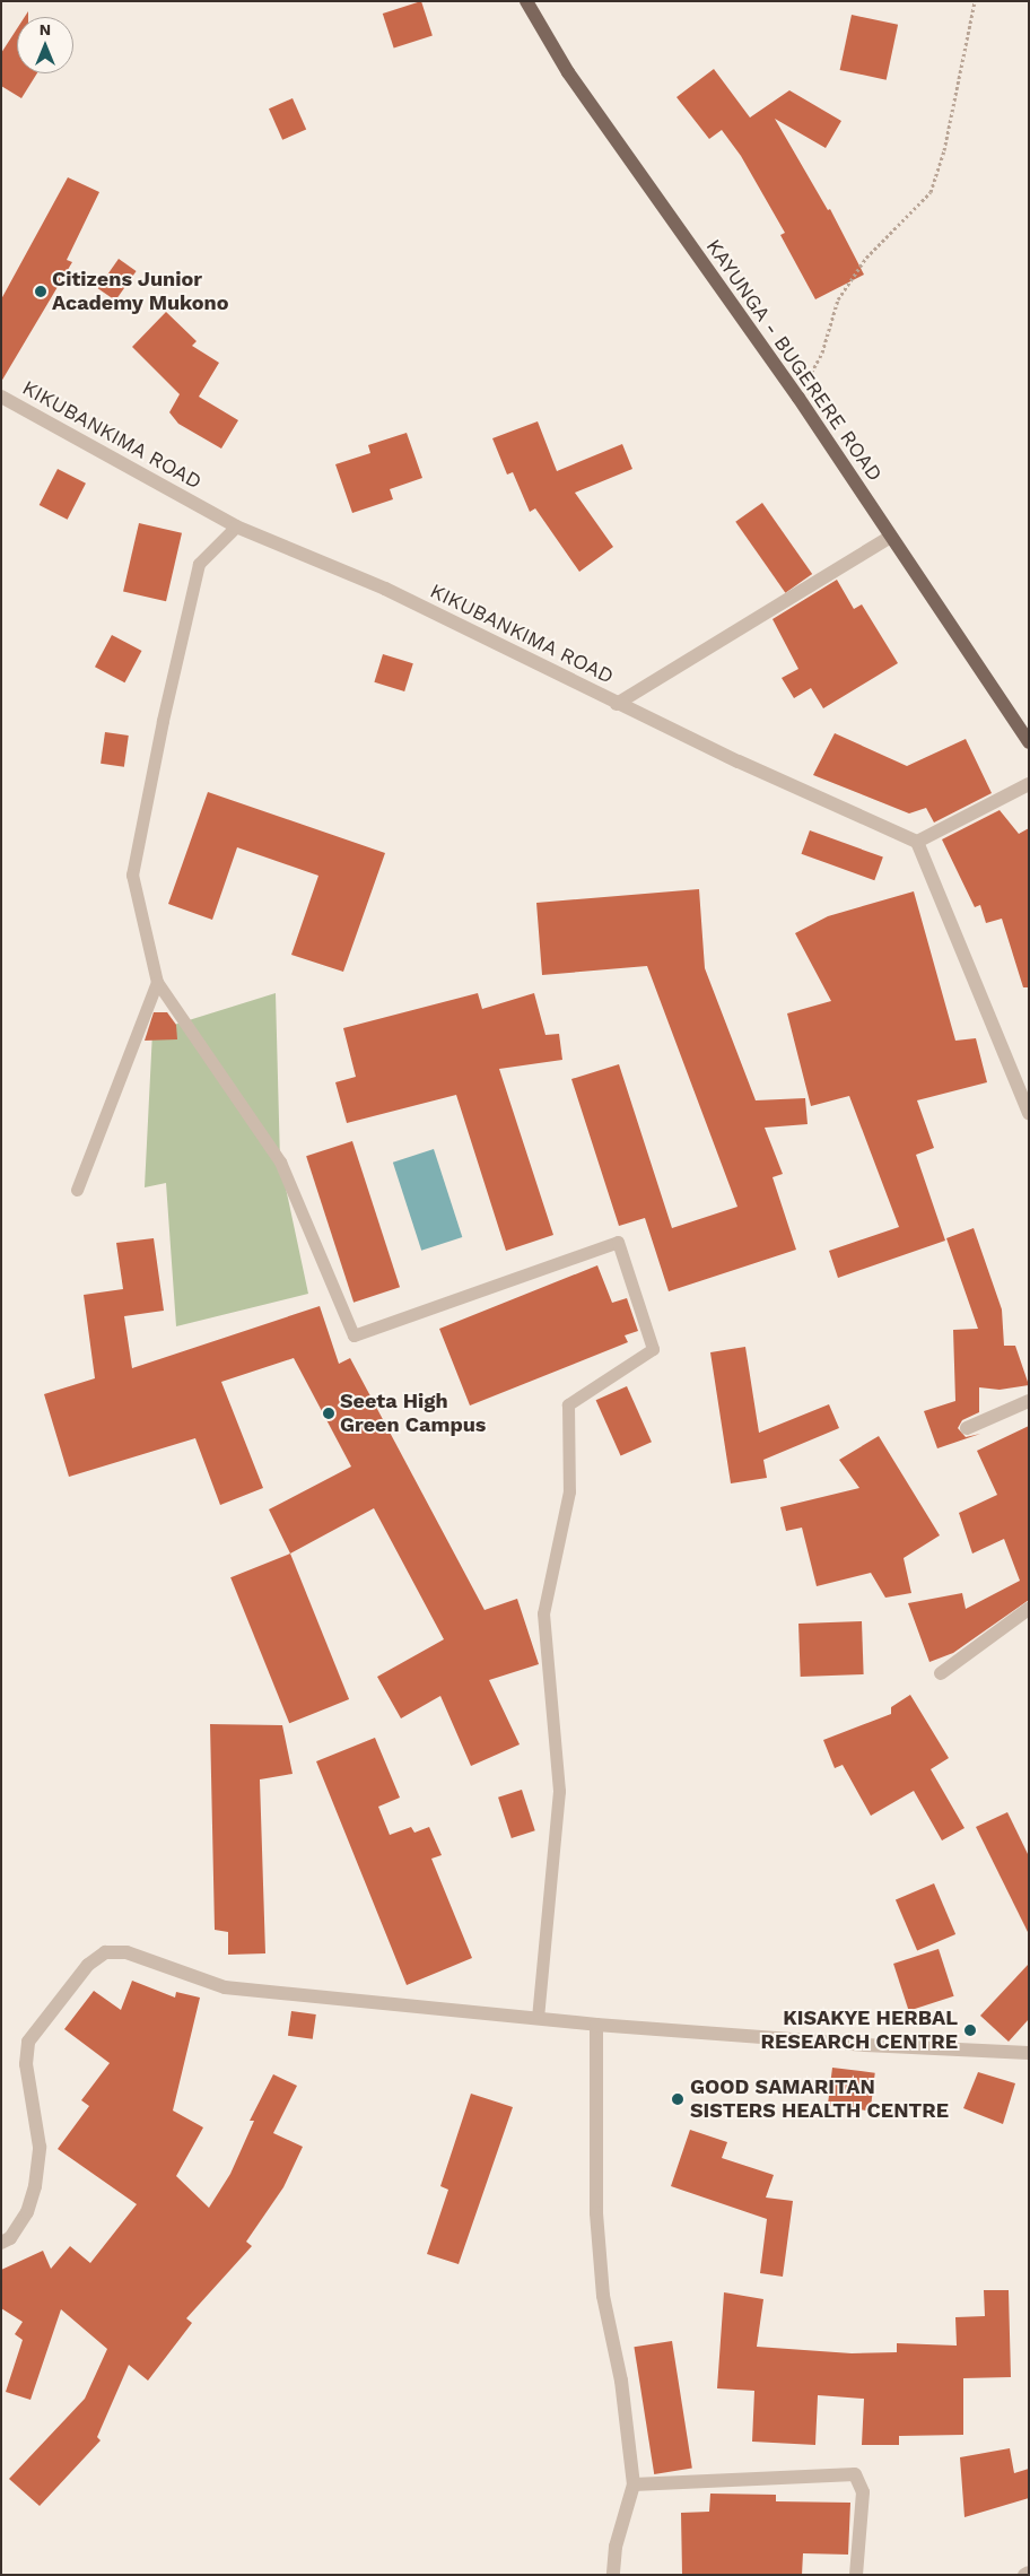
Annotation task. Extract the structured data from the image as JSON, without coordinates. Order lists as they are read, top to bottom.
{
  "streets": {
    "main road": ["KAYUNGA - BUGERERE ROAD"],
    "street": ["KIKUBANKIMA ROAD"]
  },
  "places": [
    "Citizens Junior Academy Mukono",
    "Seeta High Green Campus",
    "KISAKYE HERBAL RESEARCH CENTRE",
    "GOOD SAMARITAN SISTERS HEALTH CENTRE"
  ],
  "north": "top"
}
